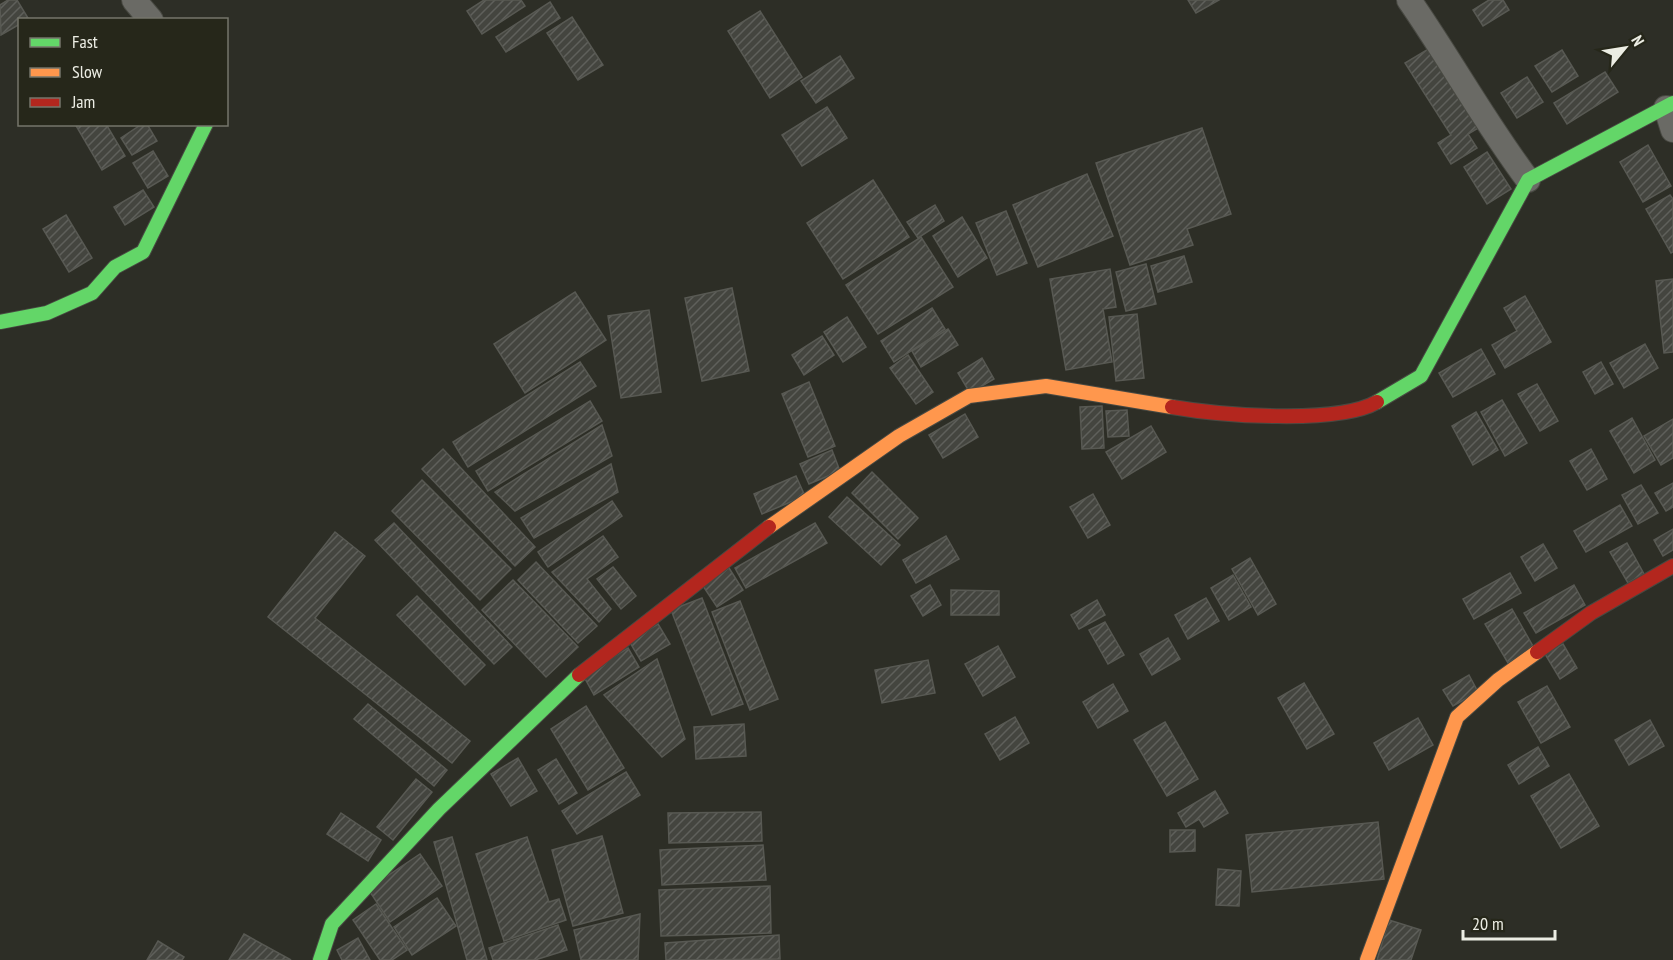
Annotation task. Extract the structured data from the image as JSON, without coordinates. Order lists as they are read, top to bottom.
{
  "legend": ["Fast", "Slow", "Jam"],
  "scale_bar": "20 m",
  "north": "top right"
}
